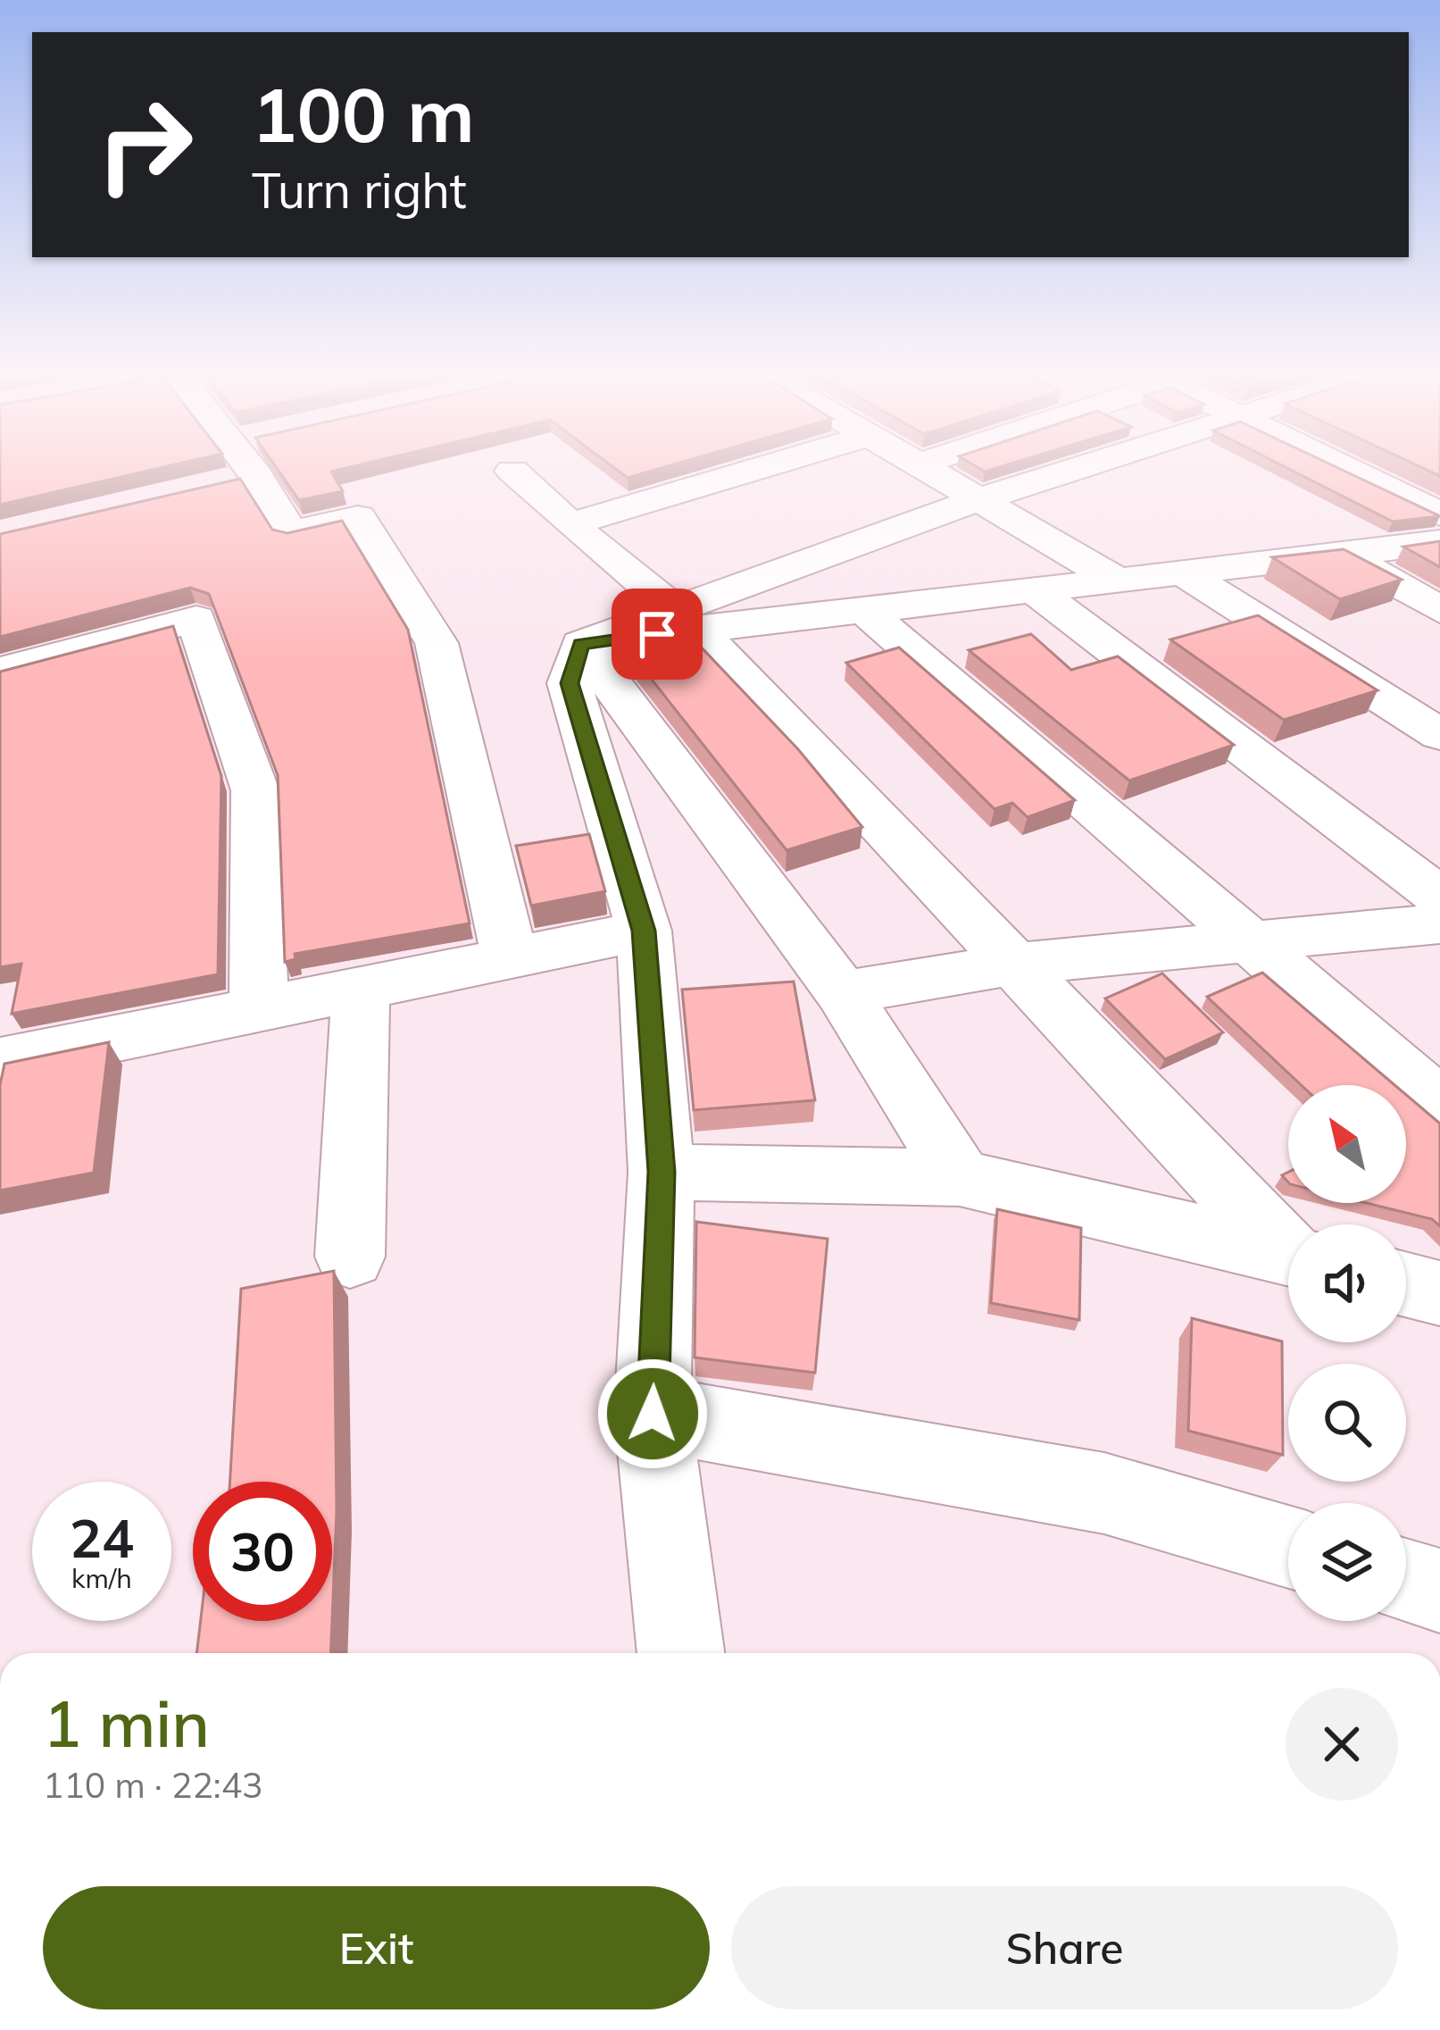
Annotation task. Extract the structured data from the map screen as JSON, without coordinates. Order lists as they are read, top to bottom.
{
  "north": "top left",
  "page": {
    "turn": ["100 m", "Turn right"],
    "speed": "24 km/h",
    "limit": "30",
    "heading": ["1 min", "110 m · 22:43"],
    "buttons": ["Exit", "Share"]
  }
}
